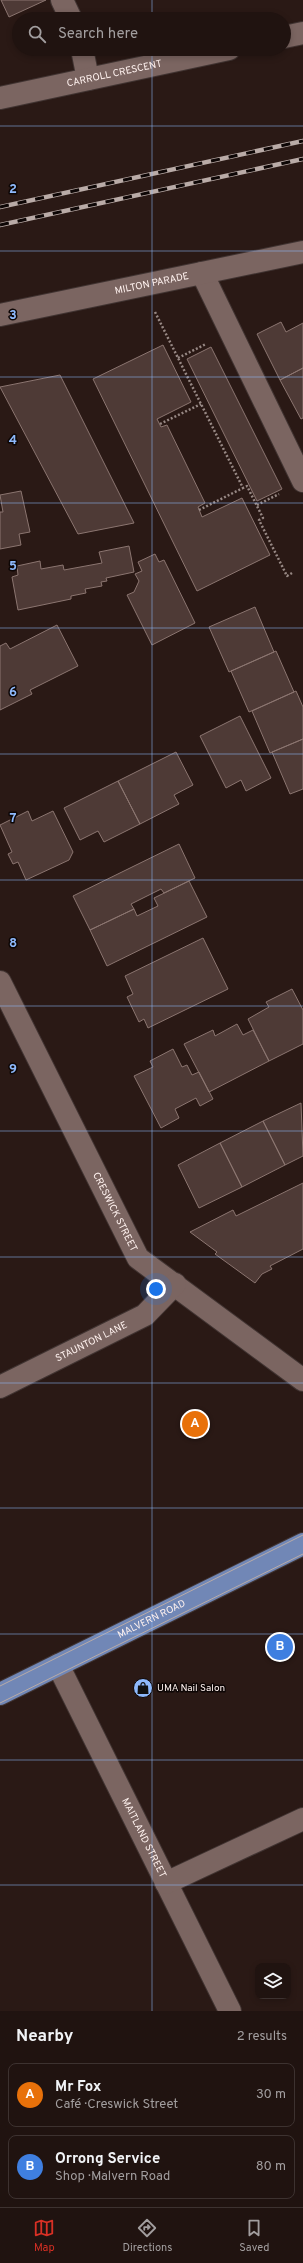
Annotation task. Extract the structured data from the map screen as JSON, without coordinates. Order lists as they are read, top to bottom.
{
  "streets": {
    "main road": ["MALVERN ROAD"],
    "street": [
      "CARROLL CRESCENT",
      "MILTON PARADE",
      "CRESWICK STREET",
      "STAUNTON LANE",
      "MAITLAND STREET"
    ]
  },
  "crossings": [
    ["CRESWICK STREET", "STAUNTON LANE"],
    ["MALVERN ROAD", "MAITLAND STREET"]
  ],
  "places": {
    "shop": ["UMA Nail Salon"]
  },
  "page": {
    "search": "Search here",
    "pins": ["A", "B"],
    "heading": ["Nearby", "2 results"],
    "list": [
      {
        "mark": "A",
        "name": "Mr Fox",
        "note": "Café · Creswick Street",
        "value": "30 m"
      },
      {
        "mark": "B",
        "name": "Orrong Service",
        "note": "Shop · Malvern Road",
        "value": "80 m"
      }
    ],
    "nav": ["Map", "Directions", "Saved"]
  },
  "grid": {
    "rows": [
      "2",
      "3",
      "4",
      "5",
      "6",
      "7",
      "8",
      "9"
    ]
  }
}
